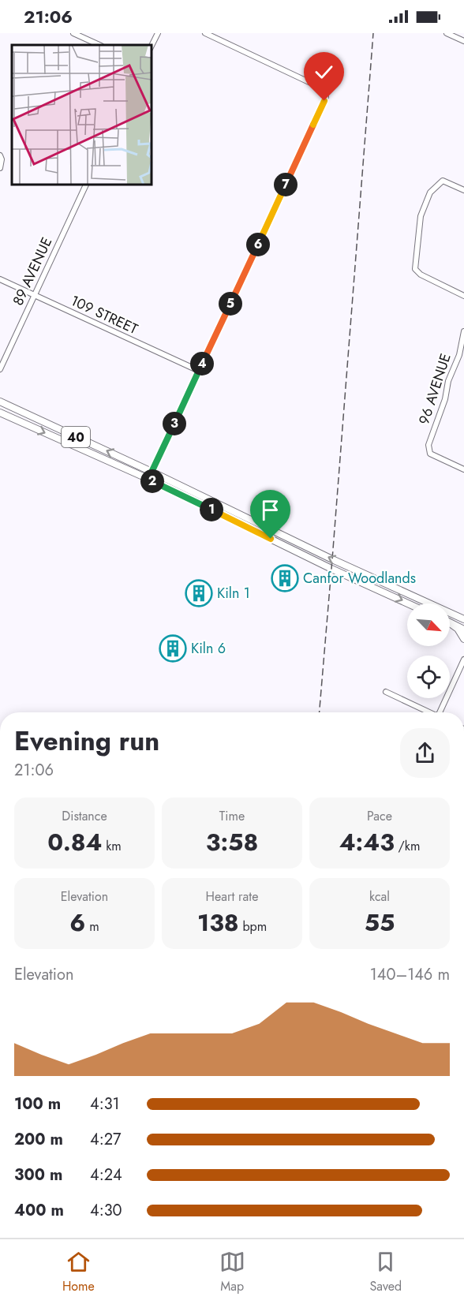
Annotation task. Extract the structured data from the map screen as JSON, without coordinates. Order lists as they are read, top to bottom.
{
  "streets": {
    "main road": ["40"],
    "street": ["89 AVENUE", "109 STREET", "96 AVENUE"]
  },
  "crossings": [
    ["89 AVENUE", "109 STREET"]
  ],
  "places": {
    "building": ["Canfor Woodlands", "Kiln 1", "Kiln 6"]
  },
  "north": "bottom right",
  "page": {
    "status": "21:06",
    "pins": [
      "7",
      "6",
      "5",
      "4",
      "3",
      "2",
      "1"
    ],
    "heading": ["Evening run", "21:06"],
    "stats": [
      ["Distance", "0.84 km"],
      ["Time", "3:58"],
      ["Pace", "4:43 /km"],
      ["Elevation", "6 m"],
      ["Heart rate", "138 bpm"],
      ["kcal", "55"]
    ],
    "chart": ["Elevation", "140–146 m"],
    "list": [
      {
        "name": "100 m",
        "note": "4:31"
      },
      {
        "name": "200 m",
        "note": "4:27"
      },
      {
        "name": "300 m",
        "note": "4:24"
      },
      {
        "name": "400 m",
        "note": "4:30"
      }
    ],
    "tabs": ["Home", "Map", "Saved"]
  }
}
